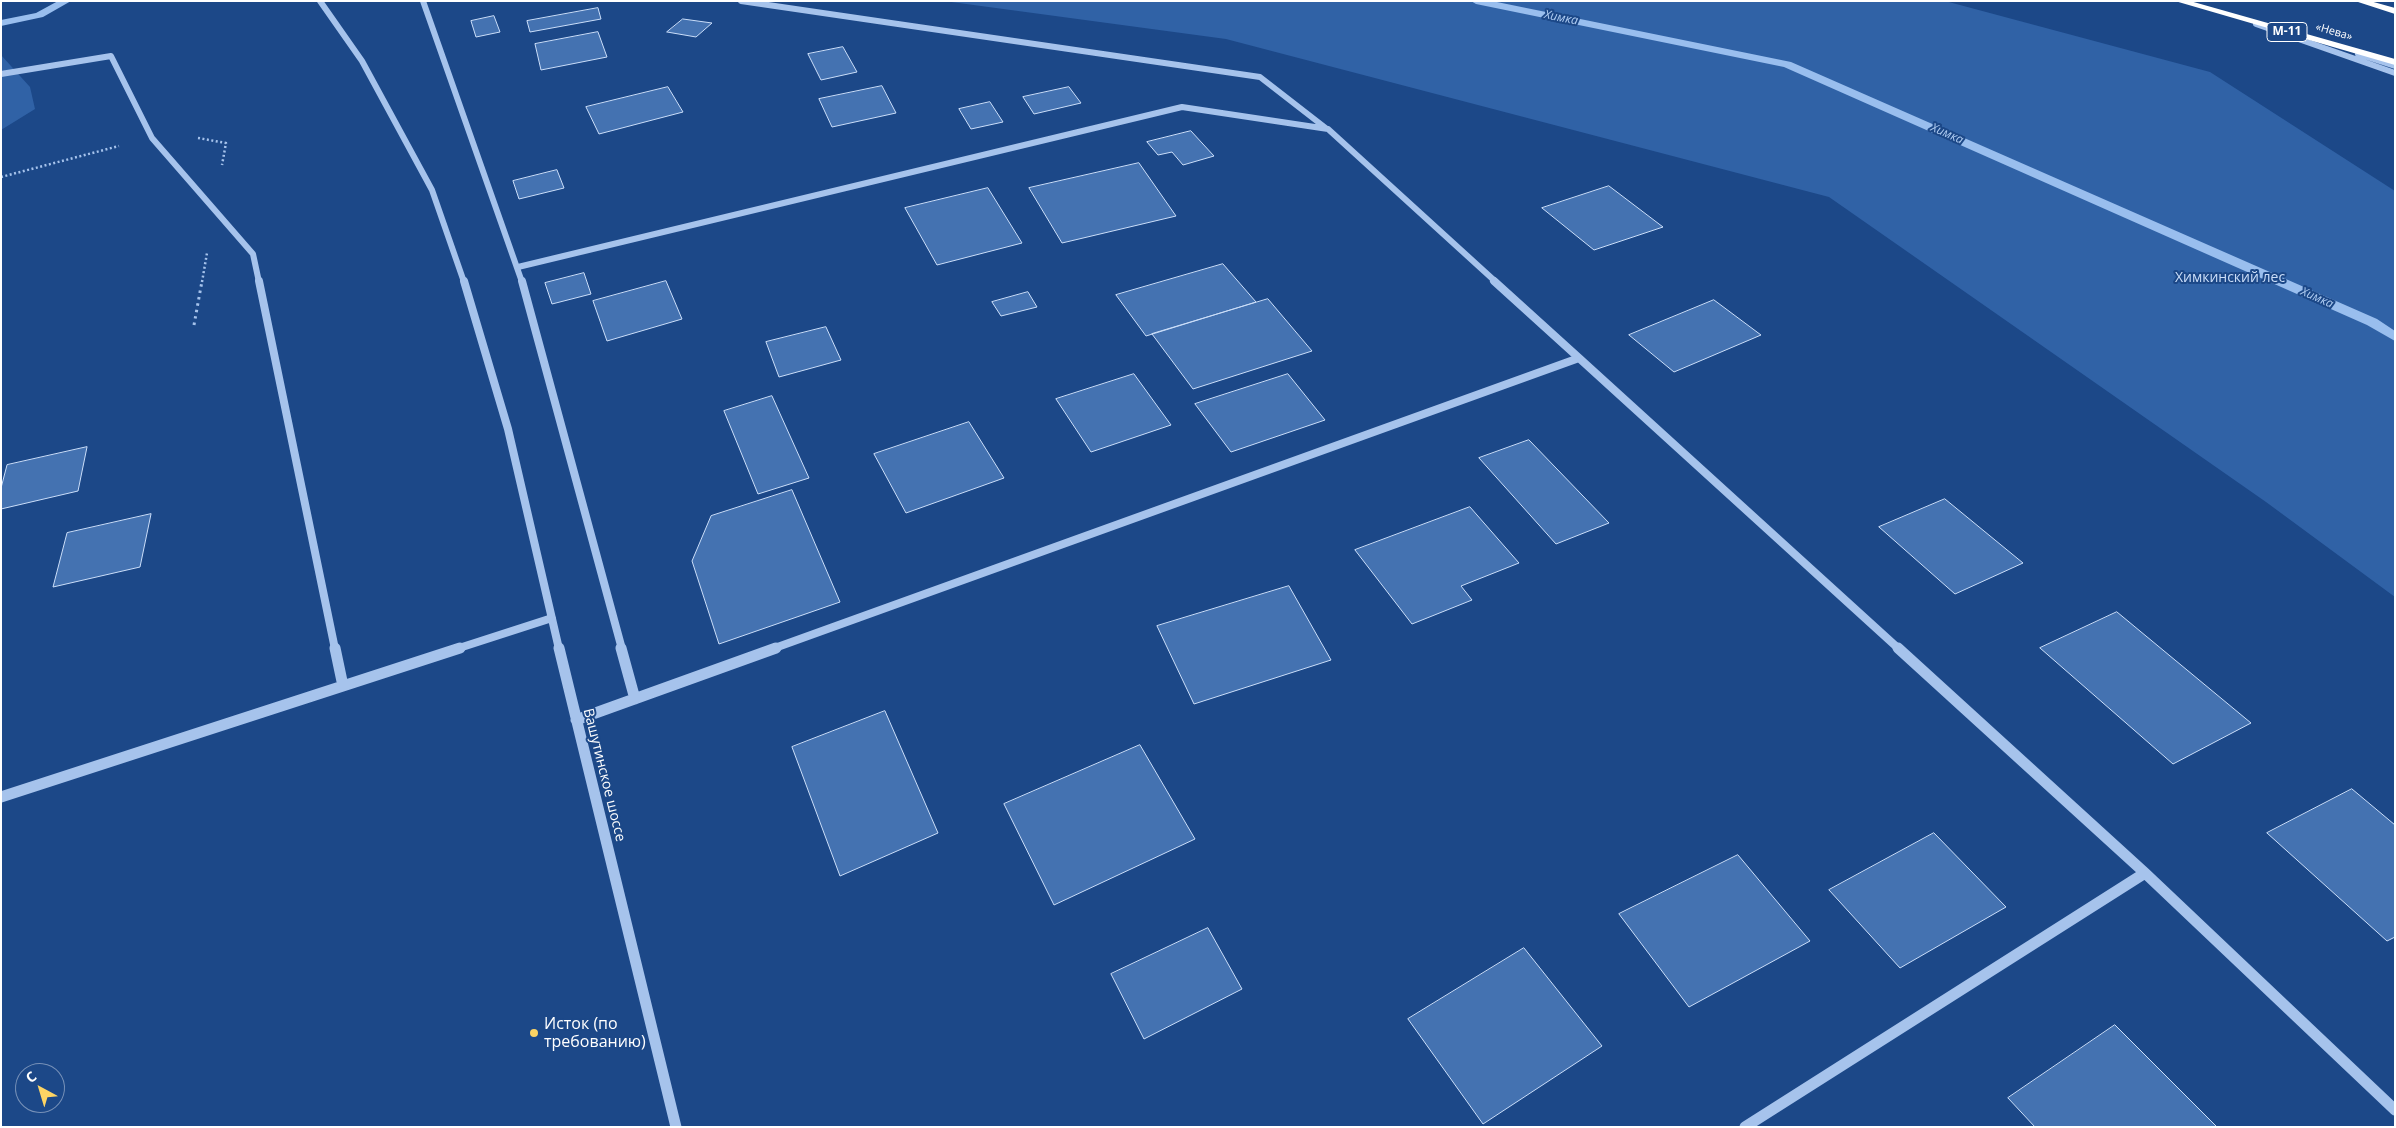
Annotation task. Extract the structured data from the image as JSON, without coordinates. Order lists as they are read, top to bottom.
{
  "streets": {
    "highway": ["М-11", "«Нева»"],
    "street": ["Вашутинское шоссе"]
  },
  "water": ["Химка"],
  "parks": ["Химкинский лес"],
  "places": ["Исток (по требованию)"],
  "north": "top left"
}
